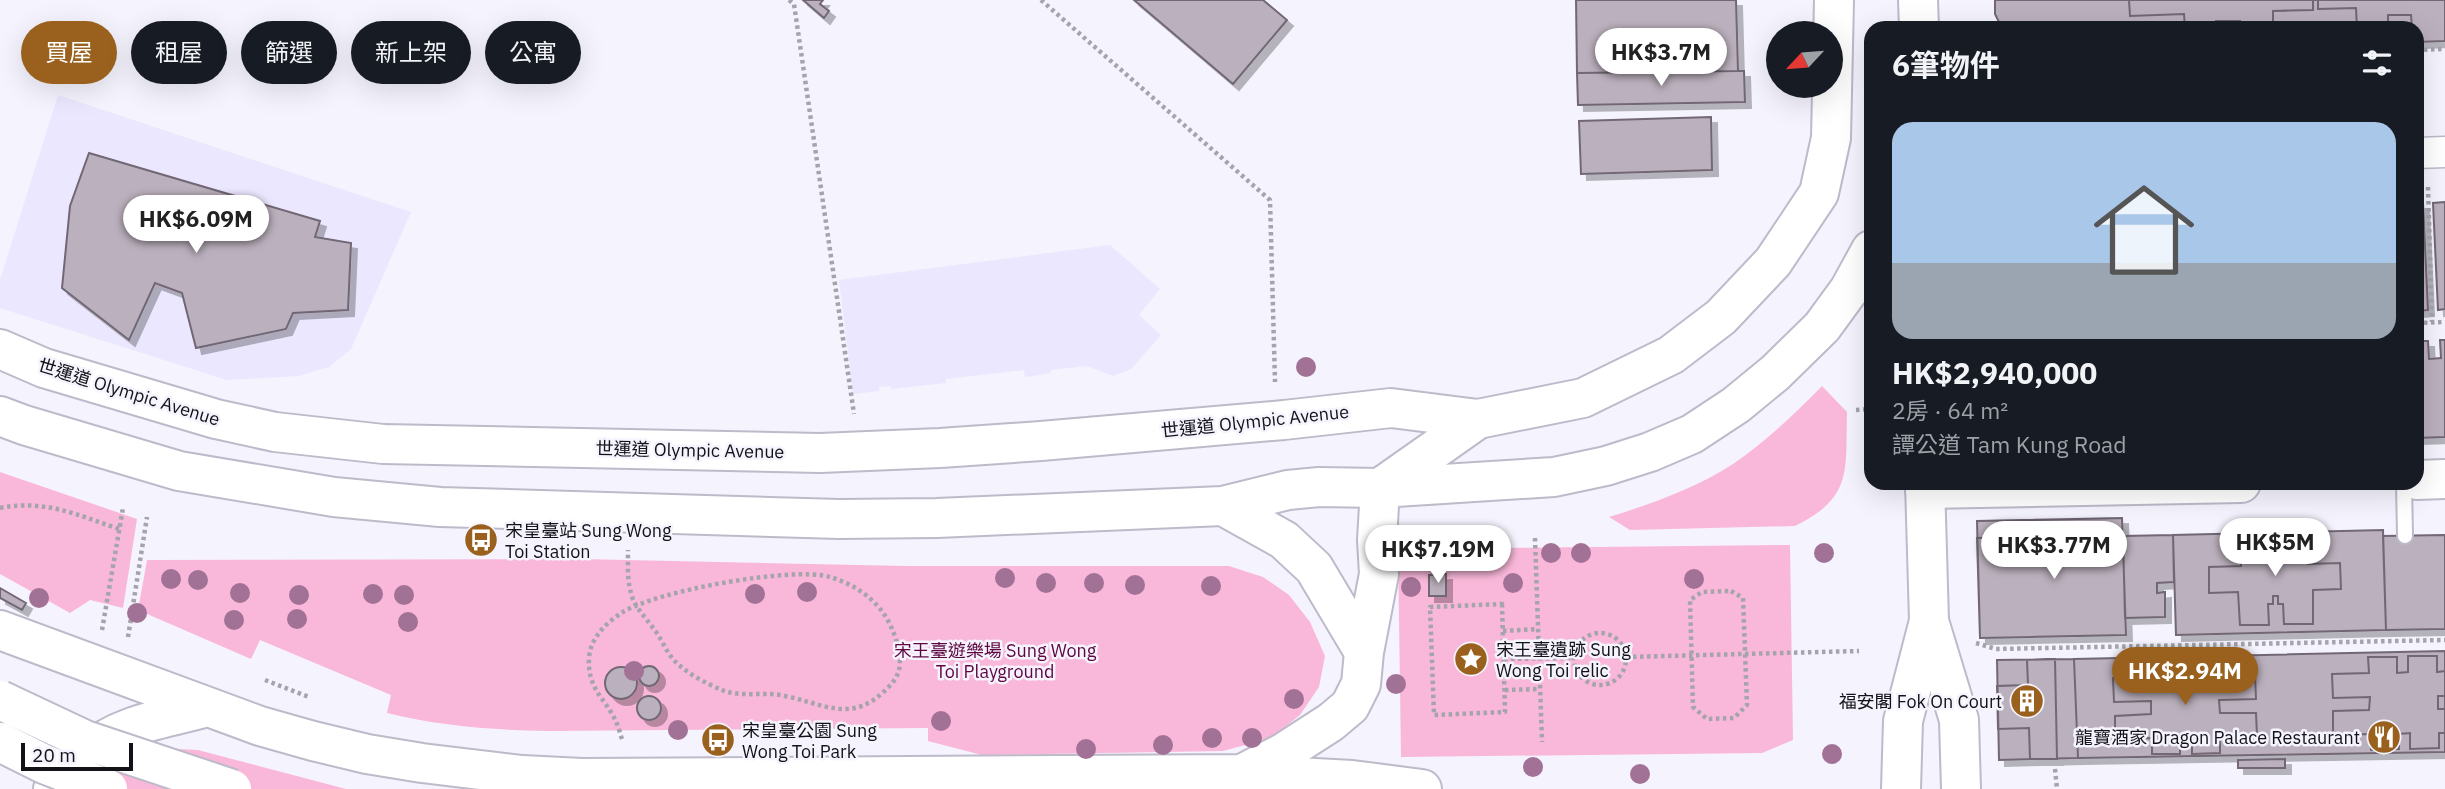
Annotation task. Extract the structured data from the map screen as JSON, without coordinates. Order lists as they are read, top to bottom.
{
  "streets": {
    "main road": ["世運道 Olympic Avenue"]
  },
  "parks": ["宋王臺遊樂場 Sung Wong Toi Playground"],
  "places": {
    "bus stop": ["宋皇臺站 Sung Wong Toi Station", "宋皇臺公園 Sung Wong Toi Park"],
    "place": ["宋王臺遺跡 Sung Wong Toi relic"],
    "building": ["福安閣 Fok On Court"],
    "restaurant": ["龍寶酒家 Dragon Palace Restaurant"]
  },
  "scale_bar": "20 m",
  "north": "bottom left",
  "page": {
    "chip": [
      "買屋",
      "租屋",
      "篩選",
      "新上架",
      "公寓"
    ],
    "heading": "6筆物件",
    "price": [
      "HK$3.7M",
      "HK$6.09M",
      "HK$5M",
      "HK$3.77M",
      "HK$7.19M",
      "HK$2.94M"
    ],
    "list": [
      {
        "name": "HK$2,940,000",
        "note": "2房 · 64 m² · 譚公道 Tam Kung Road"
      }
    ],
    "scale": "20 m"
  }
}
